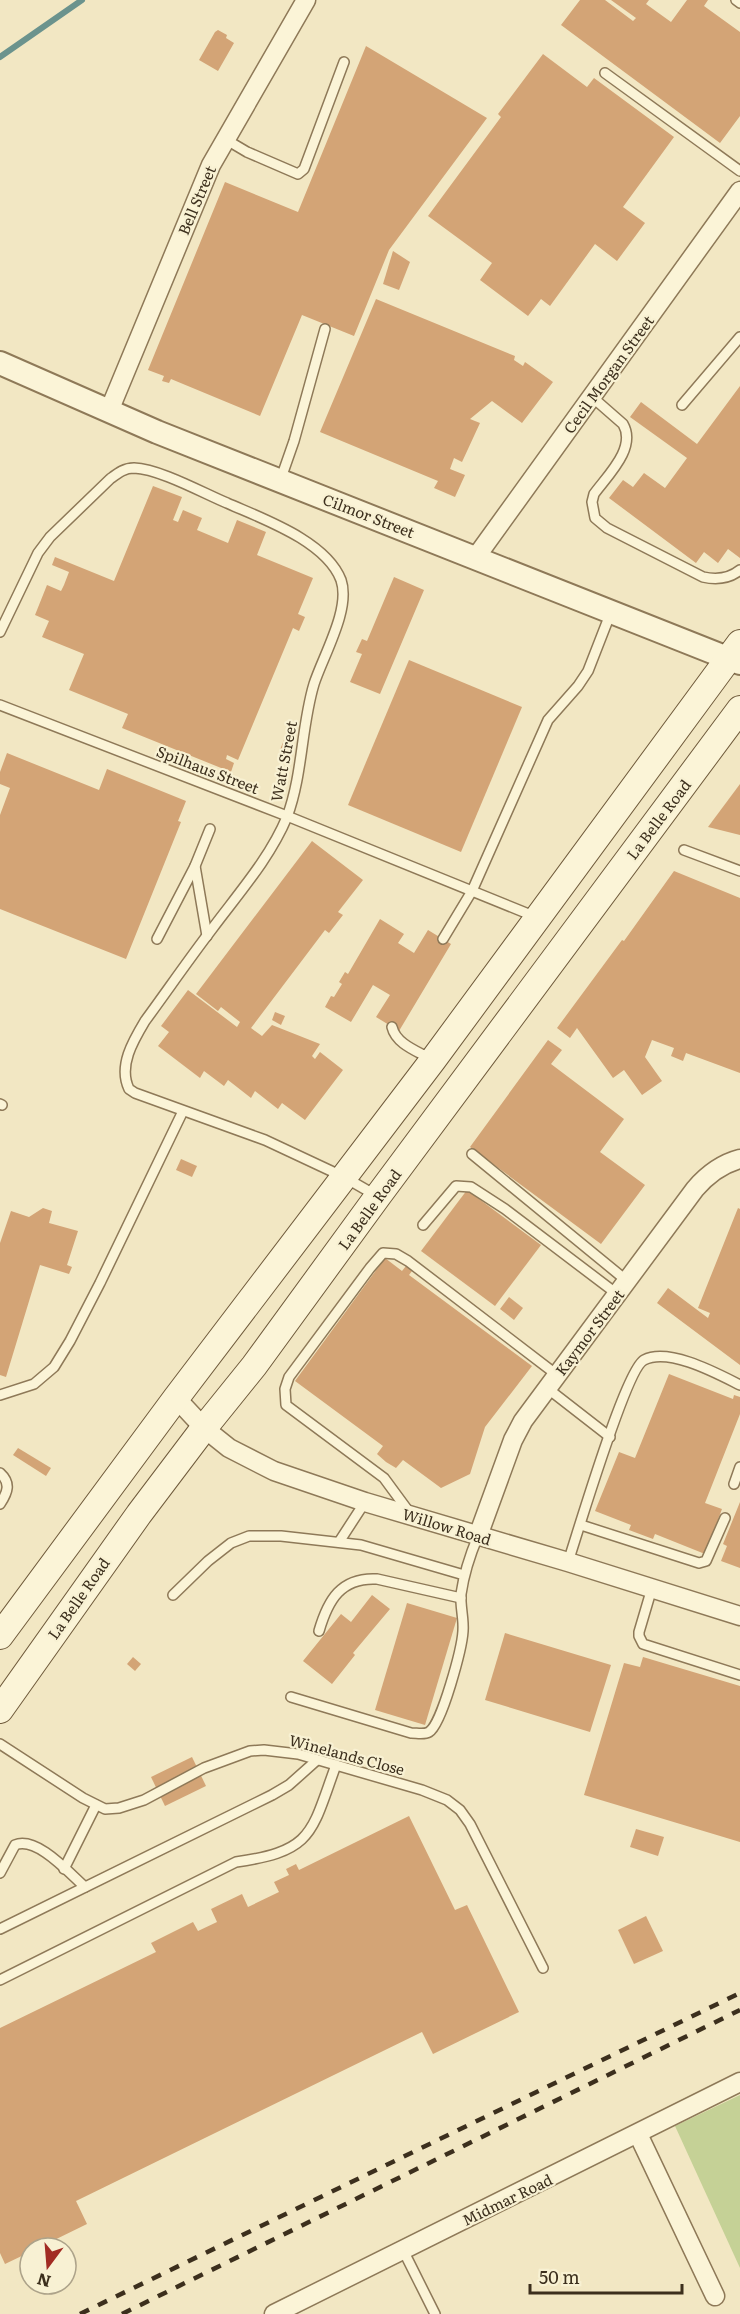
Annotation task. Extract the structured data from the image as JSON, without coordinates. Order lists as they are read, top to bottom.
{
  "streets": {
    "main road": ["La Belle Road"],
    "street": [
      "Bell Street",
      "Cecil Morgan Street",
      "Cilmor Street",
      "Kaymor Street",
      "Willow Road",
      "Midmar Road"
    ],
    "lane": ["Watt Street", "Spilhaus Street", "Winelands Close"]
  },
  "crossings": [
    ["Bell Street", "Cilmor Street"],
    ["Cecil Morgan Street", "Cilmor Street"],
    ["Watt Street", "Spilhaus Street"],
    ["Watt Street", "La Belle Road"],
    ["La Belle Road", "Willow Road"],
    ["Kaymor Street", "Willow Road"]
  ],
  "scale_bar": "50 m",
  "north": "bottom"
}
